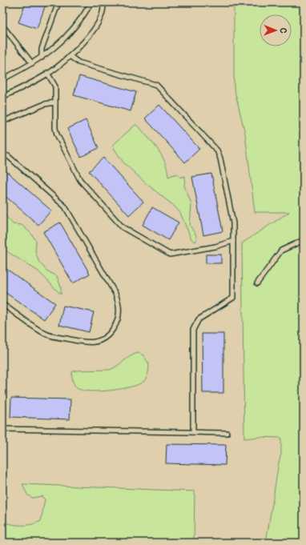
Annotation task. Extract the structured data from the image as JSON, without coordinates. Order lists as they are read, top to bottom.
{
  "north": "right"
}
